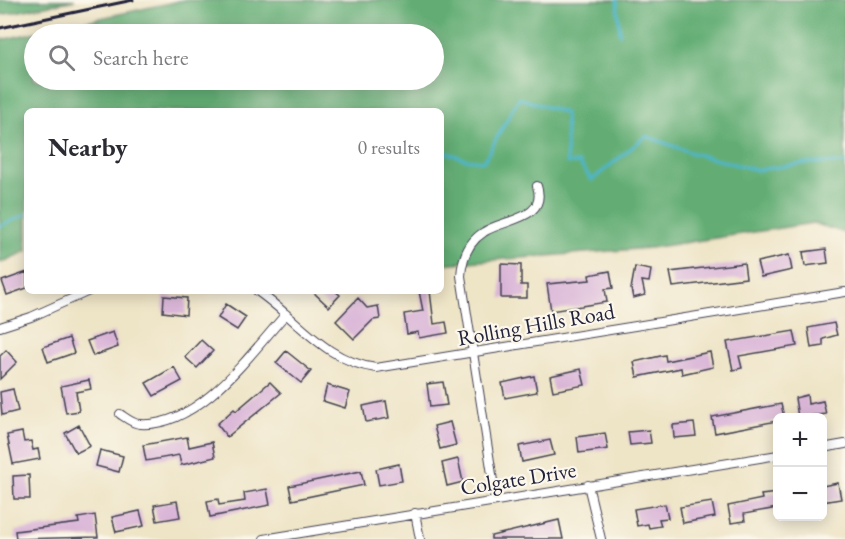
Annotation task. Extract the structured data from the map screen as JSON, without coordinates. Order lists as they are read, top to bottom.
{
  "streets": {
    "street": ["Rolling Hills Road", "Colgate Drive"]
  },
  "page": {
    "search": "Search here",
    "heading": ["Nearby", "0 results"],
    "map_buttons": ["+", "−"]
  }
}
